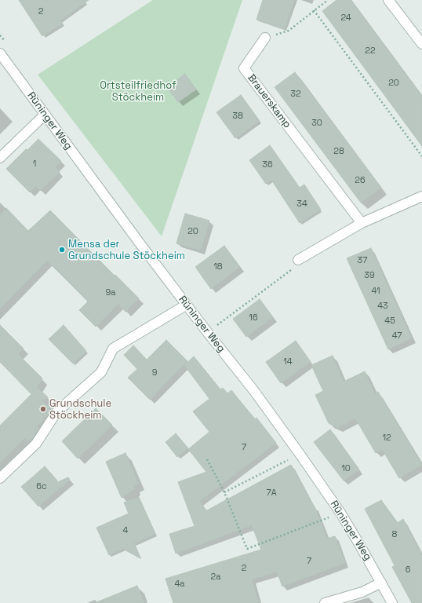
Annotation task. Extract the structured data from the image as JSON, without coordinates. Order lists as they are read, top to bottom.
{
  "streets": {
    "street": ["Brauerskamp", "Rüninger Weg"]
  },
  "parks": ["Ortsteilfriedhof Stöckheim"],
  "places": ["Mensa der Grundschule Stöckheim", "Grundschule Stöckheim"],
  "house_numbers": [
    "2",
    "24",
    "22",
    "20",
    "32",
    "38",
    "30",
    "28",
    "1",
    "36",
    "26",
    "34",
    "20",
    "37",
    "18",
    "39",
    "41",
    "9a",
    "43",
    "16",
    "45",
    "47",
    "14",
    "9",
    "12",
    "7",
    "10",
    "6c",
    "7A",
    "4",
    "8",
    "7",
    "2",
    "6",
    "2a",
    "4a"
  ]
}
